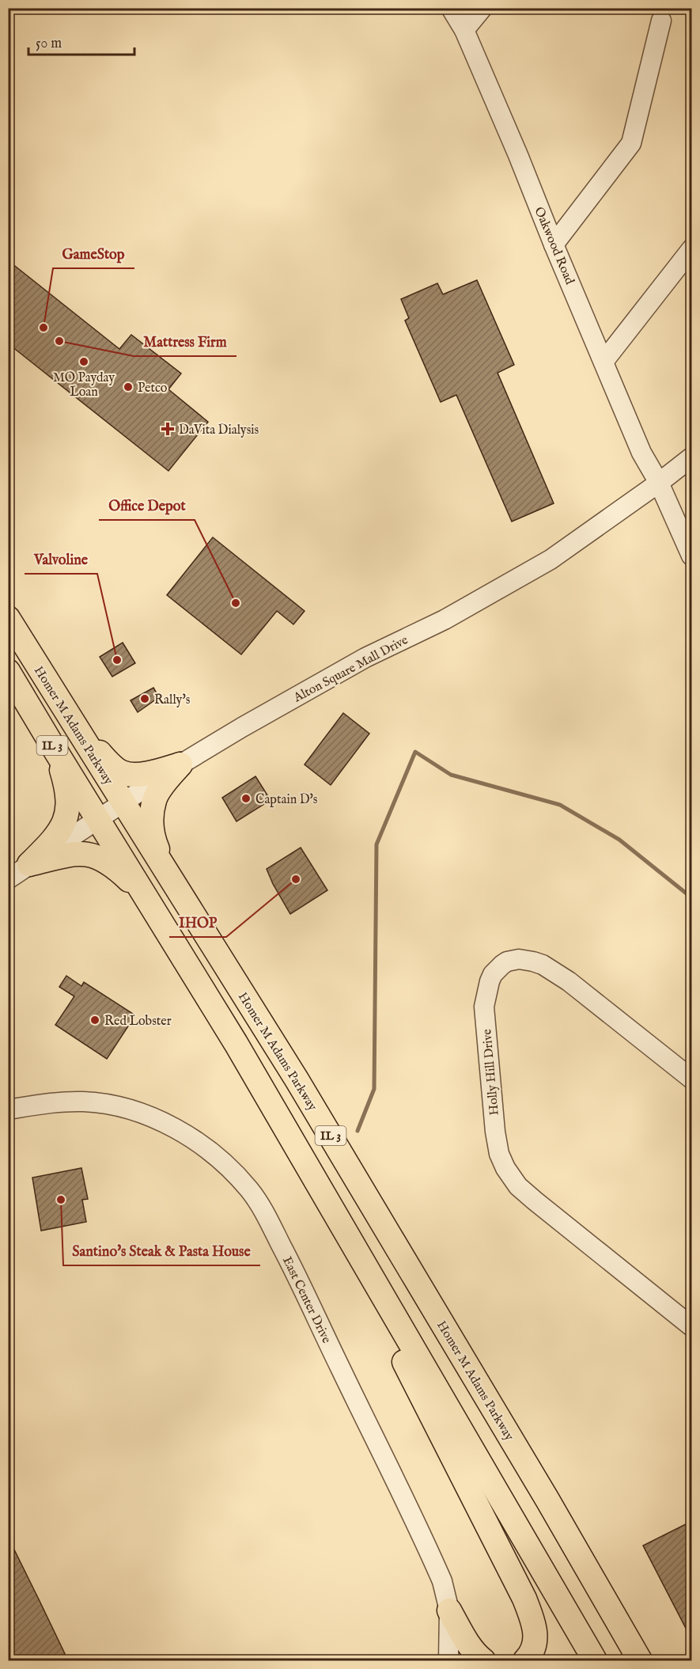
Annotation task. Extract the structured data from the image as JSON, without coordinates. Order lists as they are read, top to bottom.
{
  "streets": {
    "main road": ["Homer M Adams Parkway", "IL 3"],
    "street": [
      "Oakwood Road",
      "Alton Square Mall Drive",
      "Holly Hill Drive",
      "East Center Drive"
    ]
  },
  "crossings": [
    ["Oakwood Road", "Alton Square Mall Drive"],
    ["Alton Square Mall Drive", "Homer M Adams Parkway"],
    ["Alton Square Mall Drive", "IL 3"]
  ],
  "places": {
    "other": [
      "GameStop",
      "Mattress Firm",
      "MO Payday Loan",
      "Petco",
      "Office Depot",
      "Valvoline",
      "Rally's",
      "Captain D's",
      "IHOP",
      "Red Lobster",
      "Santino's Steak & Pasta House"
    ],
    "health": ["DaVita Dialysis"]
  },
  "scale_bar": "50 m"
}
